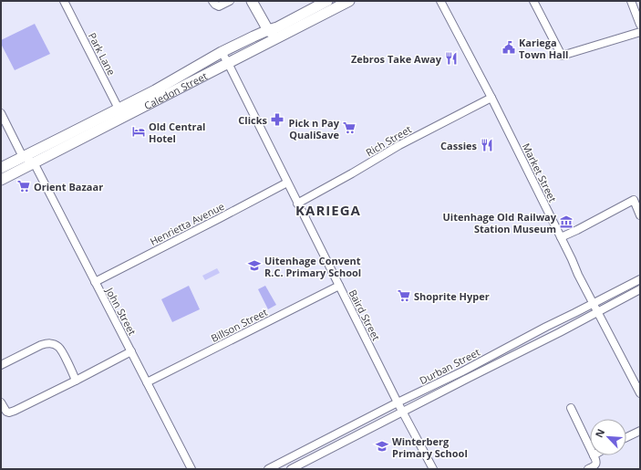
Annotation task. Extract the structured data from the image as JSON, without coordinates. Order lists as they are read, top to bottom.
{
  "streets": {
    "main road": ["Caledon Street"],
    "street": [
      "Park Lane",
      "Rich Street",
      "Market Street",
      "Henrietta Avenue",
      "John Street",
      "Baird Street",
      "Billson Street",
      "Durban Street"
    ]
  },
  "crossings": [
    ["Park Lane", "Caledon Street"],
    ["Caledon Street", "John Street"],
    ["Caledon Street", "Baird Street"],
    ["Rich Street", "Market Street"],
    ["Rich Street", "Baird Street"],
    ["Market Street", "Durban Street"],
    ["Henrietta Avenue", "John Street"],
    ["Henrietta Avenue", "Baird Street"],
    ["John Street", "Billson Street"],
    ["Baird Street", "Billson Street"],
    ["Baird Street", "Durban Street"]
  ],
  "districts": ["KARIEGA"],
  "places": {
    "public building": ["Kariega Town Hall"],
    "restaurant": ["Zebros Take Away", "Cassies"],
    "pharmacy": ["Clicks"],
    "supermarket": ["Pick n Pay QualiSave", "Orient Bazaar", "Shoprite Hyper"],
    "hotel": ["Old Central Hotel"],
    "museum": ["Uitenhage Old Railway Station Museum"],
    "school or university": ["Uitenhage Convent R.C. Primary School", "Winterberg Primary School"]
  },
  "north": "top left"
}
